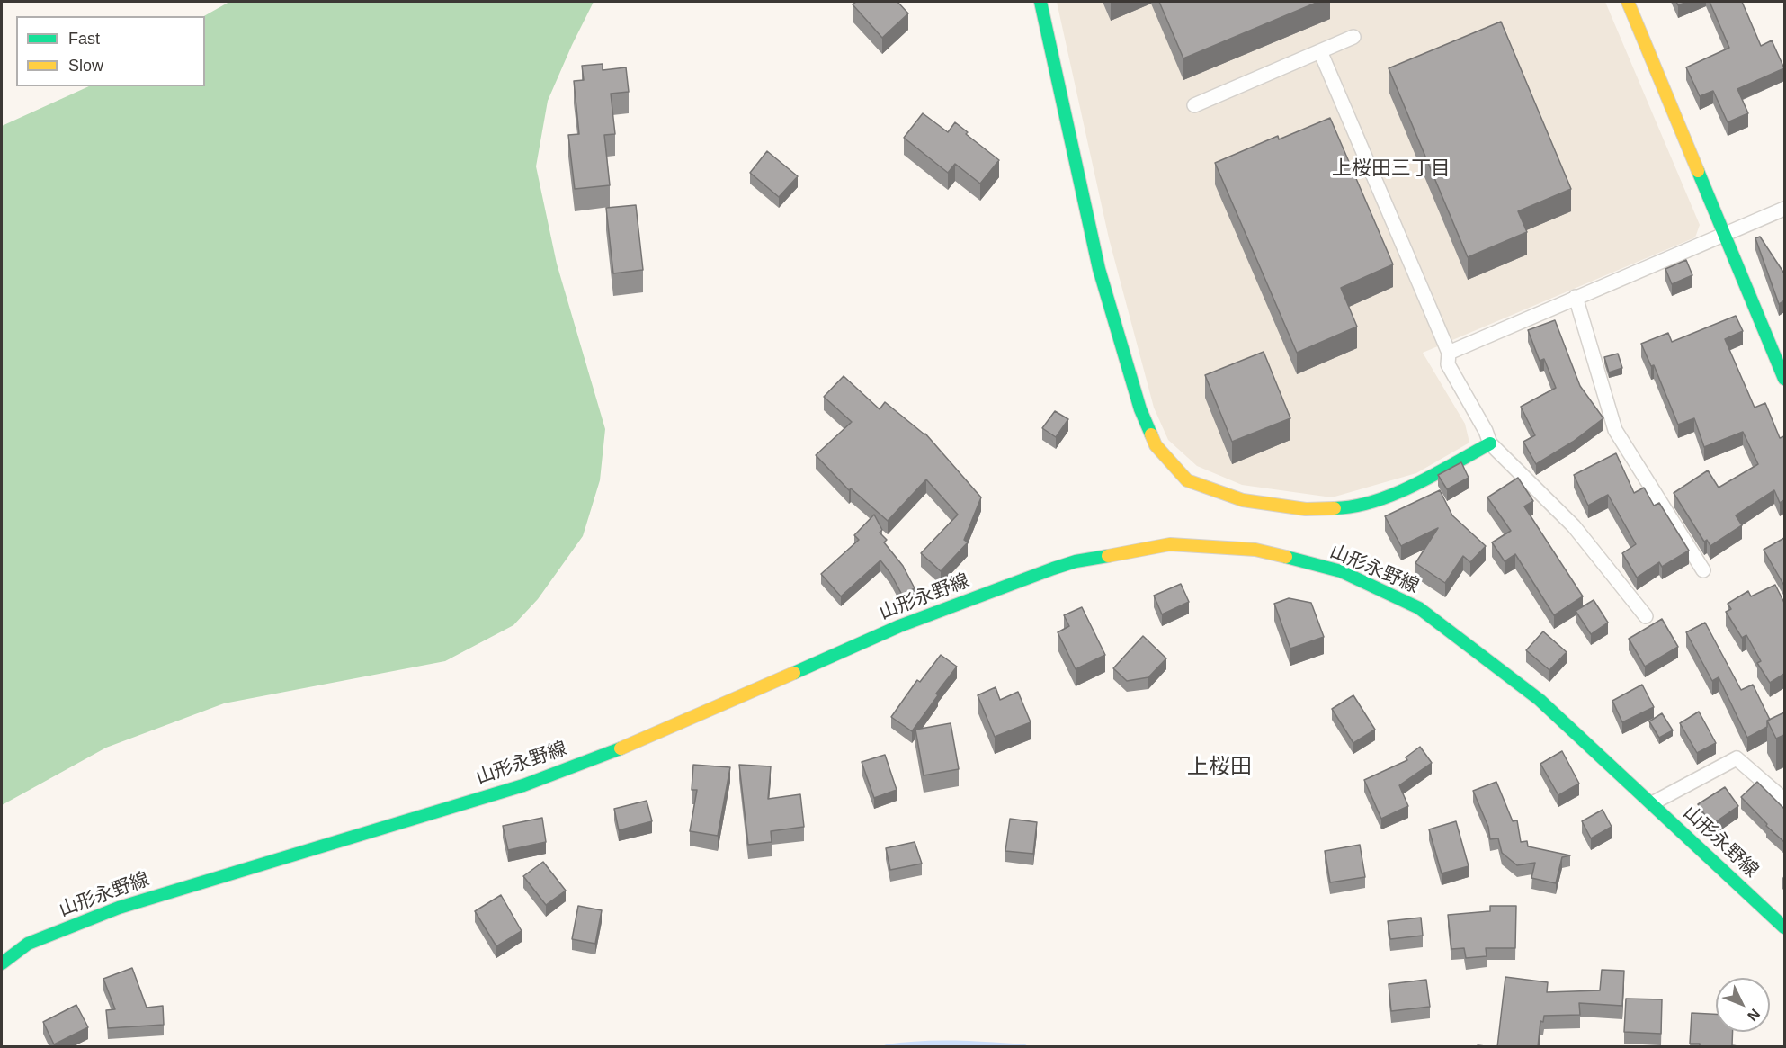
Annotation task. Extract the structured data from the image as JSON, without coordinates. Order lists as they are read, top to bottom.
{
  "streets": {
    "main road": ["山形永野線"]
  },
  "districts": ["上桜田三丁目", "上桜田"],
  "legend": ["Fast", "Slow"],
  "north": "bottom right"
}
